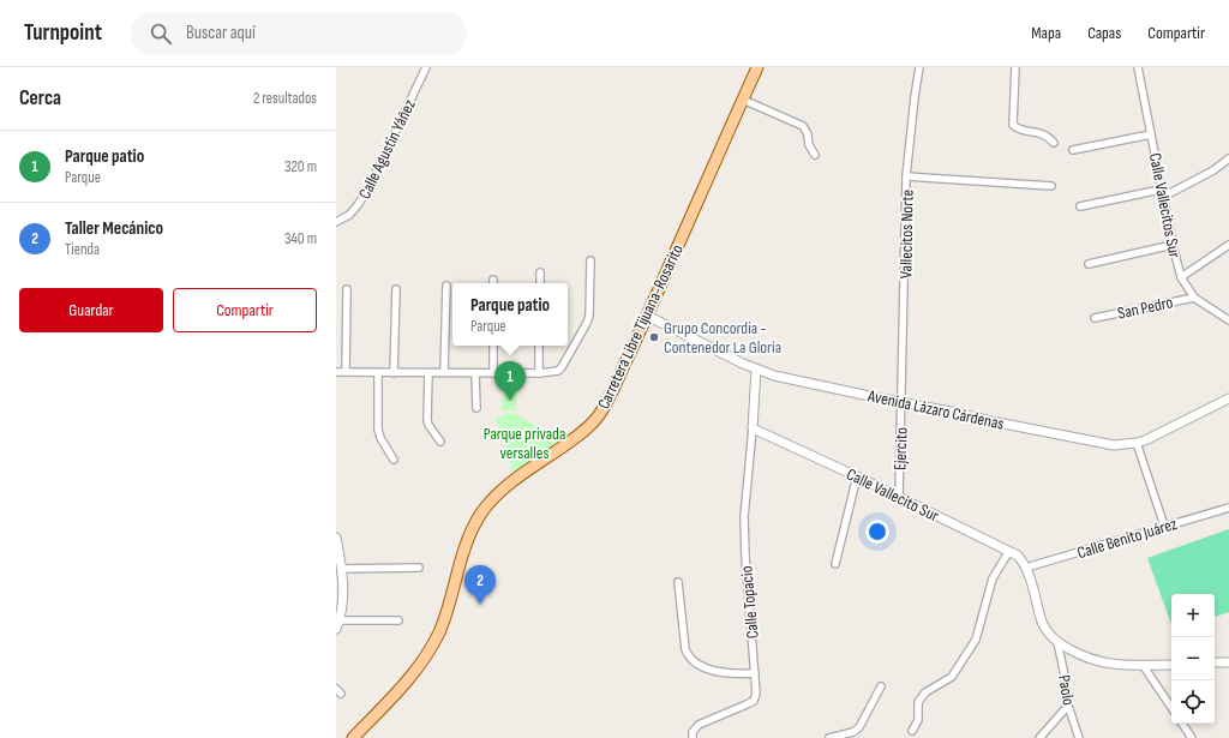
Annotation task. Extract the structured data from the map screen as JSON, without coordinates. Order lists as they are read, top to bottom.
{
  "streets": {
    "main road": ["Carretera Libre Tijuana-Rosarito"],
    "street": [
      "Calle Agustin Yáñez",
      "Calle Vallecitos Sur",
      "Vallecitos Norte",
      "San Pedro",
      "Avenida Lázaro Cárdenas",
      "Ejercito",
      "Calle Vallecito Sur",
      "Calle Benito Juárez",
      "Calle Topacio",
      "Paolo"
    ]
  },
  "crossings": [
    ["Calle Vallecitos Sur", "San Pedro"],
    ["Vallecitos Norte", "Avenida Lázaro Cárdenas"],
    ["Vallecitos Norte", "Ejercito"],
    ["Carretera Libre Tijuana-Rosarito", "Avenida Lázaro Cárdenas"],
    ["Avenida Lázaro Cárdenas", "Ejercito"],
    ["Ejercito", "Calle Vallecito Sur"],
    ["Calle Vallecito Sur", "Calle Benito Juárez"],
    ["Calle Vallecito Sur", "Calle Topacio"]
  ],
  "parks": ["Parque privada versalles"],
  "places": ["Grupo Concordia - Contenedor La Gloria"],
  "page": {
    "header": "Turnpoint",
    "search": "Buscar aquí",
    "nav": ["Mapa", "Capas", "Compartir"],
    "heading": ["Cerca", "2 resultados"],
    "list": [
      {
        "mark": "1",
        "name": "Parque patio",
        "note": "Parque",
        "value": "320 m"
      },
      {
        "mark": "2",
        "name": "Taller Mecánico",
        "note": "Tienda",
        "value": "340 m"
      }
    ],
    "buttons": ["Guardar", "Compartir"],
    "popup": ["Parque patio", "Parque"],
    "pins": ["1", "2"],
    "map_buttons": ["+", "−"]
  }
}
